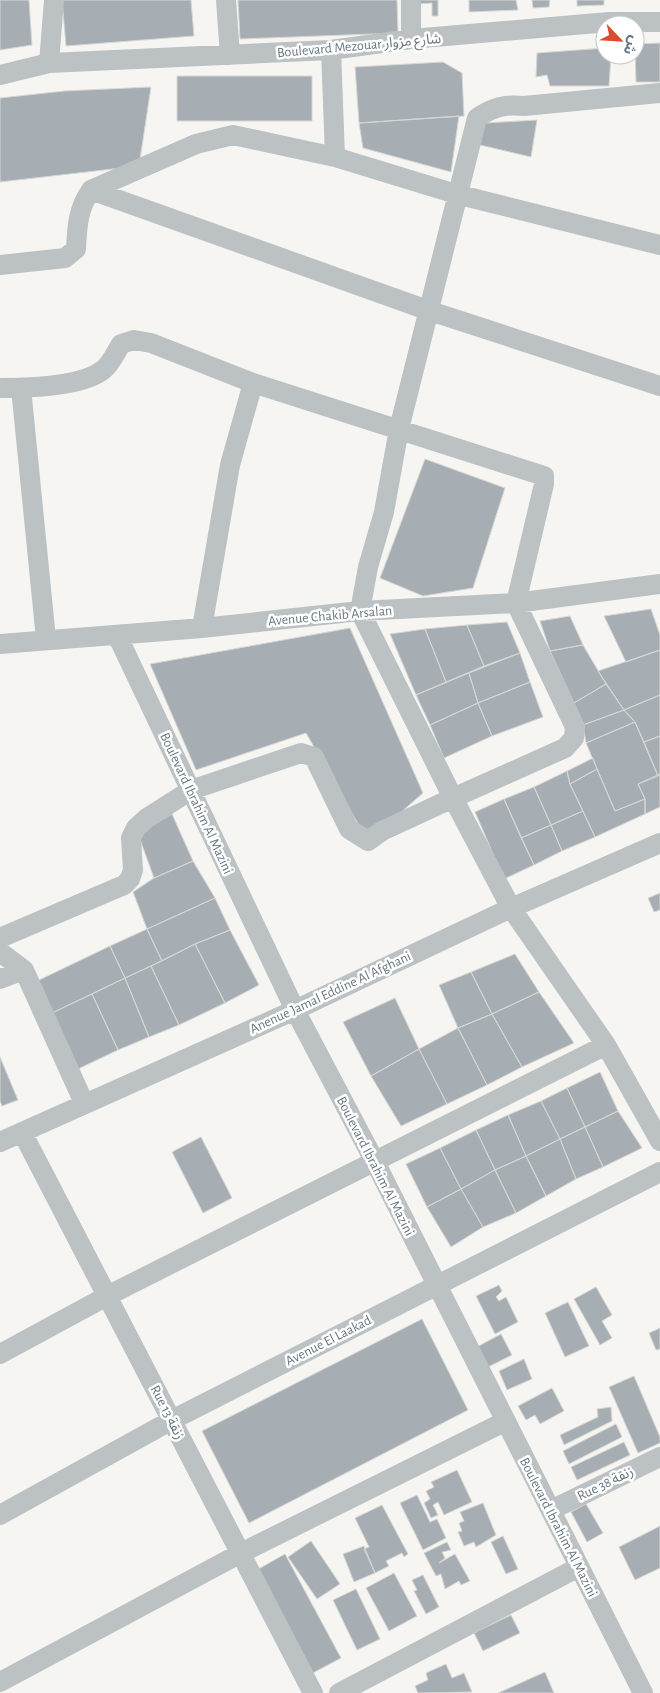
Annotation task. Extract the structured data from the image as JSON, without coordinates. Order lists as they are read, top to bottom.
{
  "streets": {
    "street": [
      "Boulevard Mezouar شارع مزوار",
      "Avenue Chakib Arsalan",
      "Boulevard Ibrahim Al Mazini",
      "Anenue Jamal Eddine Al Afghani",
      "Avenue El Laakad",
      "Rue 13 زنقة",
      "Rue 38 زنقة"
    ]
  },
  "crossings": [
    ["Avenue Chakib Arsalan", "Boulevard Ibrahim Al Mazini"],
    ["Boulevard Ibrahim Al Mazini", "Anenue Jamal Eddine Al Afghani"],
    ["Boulevard Ibrahim Al Mazini", "Avenue El Laakad"],
    ["Boulevard Ibrahim Al Mazini", "Rue 38 زنقة"],
    ["Anenue Jamal Eddine Al Afghani", "Rue 13 زنقة"],
    ["Avenue El Laakad", "Rue 13 زنقة"]
  ],
  "north": "bottom right"
}
